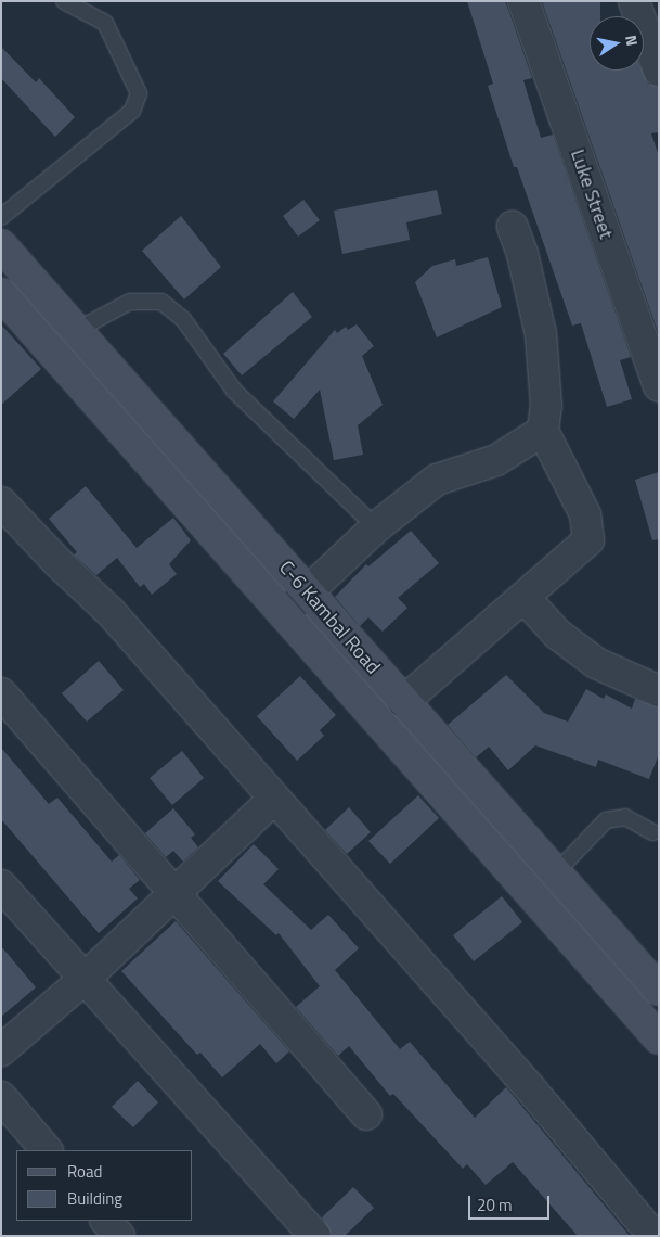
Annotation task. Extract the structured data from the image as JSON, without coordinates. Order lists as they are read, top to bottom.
{
  "streets": {
    "main road": ["C-6 Kambal Road"],
    "street": ["Luke Street"]
  },
  "legend": ["Road", "Building"],
  "scale_bar": "20 m",
  "north": "right"
}
